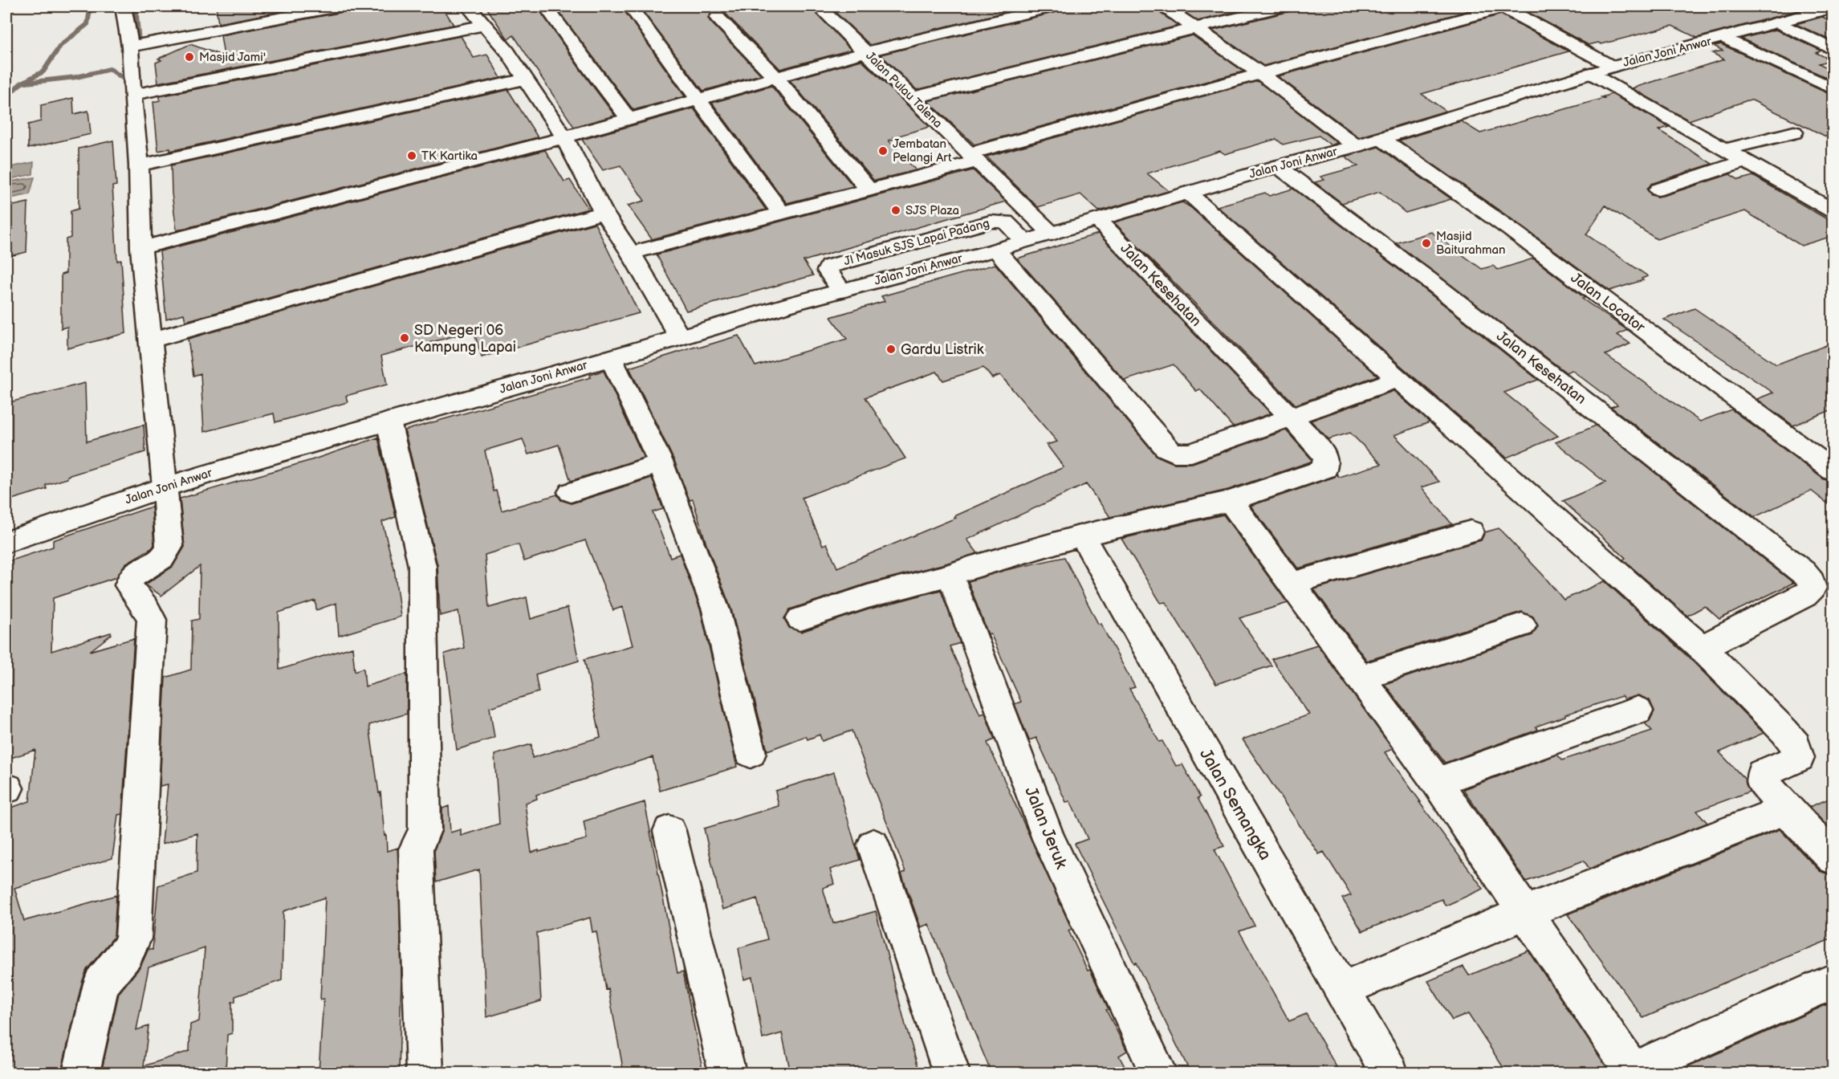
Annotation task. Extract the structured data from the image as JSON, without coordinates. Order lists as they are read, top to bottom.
{
  "streets": {
    "street": [
      "Jalan Joni Anwar",
      "Jalan Pulau Talena",
      "Jl Masuk SJS Lapai Padang",
      "Jalan Kesehatan",
      "Jalan Locator",
      "Jalan Semangka",
      "Jalan Jeruk"
    ]
  },
  "crossings": [
    ["Jalan Joni Anwar", "Jalan Pulau Talena"],
    ["Jalan Joni Anwar", "Jl Masuk SJS Lapai Padang"],
    ["Jalan Joni Anwar", "Jalan Kesehatan"],
    ["Jalan Joni Anwar", "Jalan Locator"]
  ],
  "places": [
    "Masjid Jami'",
    "Jembatan Pelangi Art",
    "TK Kartika",
    "SJS Plaza",
    "Masjid Baiturahman",
    "SD Negeri 06 Kampung Lapai",
    "Gardu Listrik"
  ]
}
